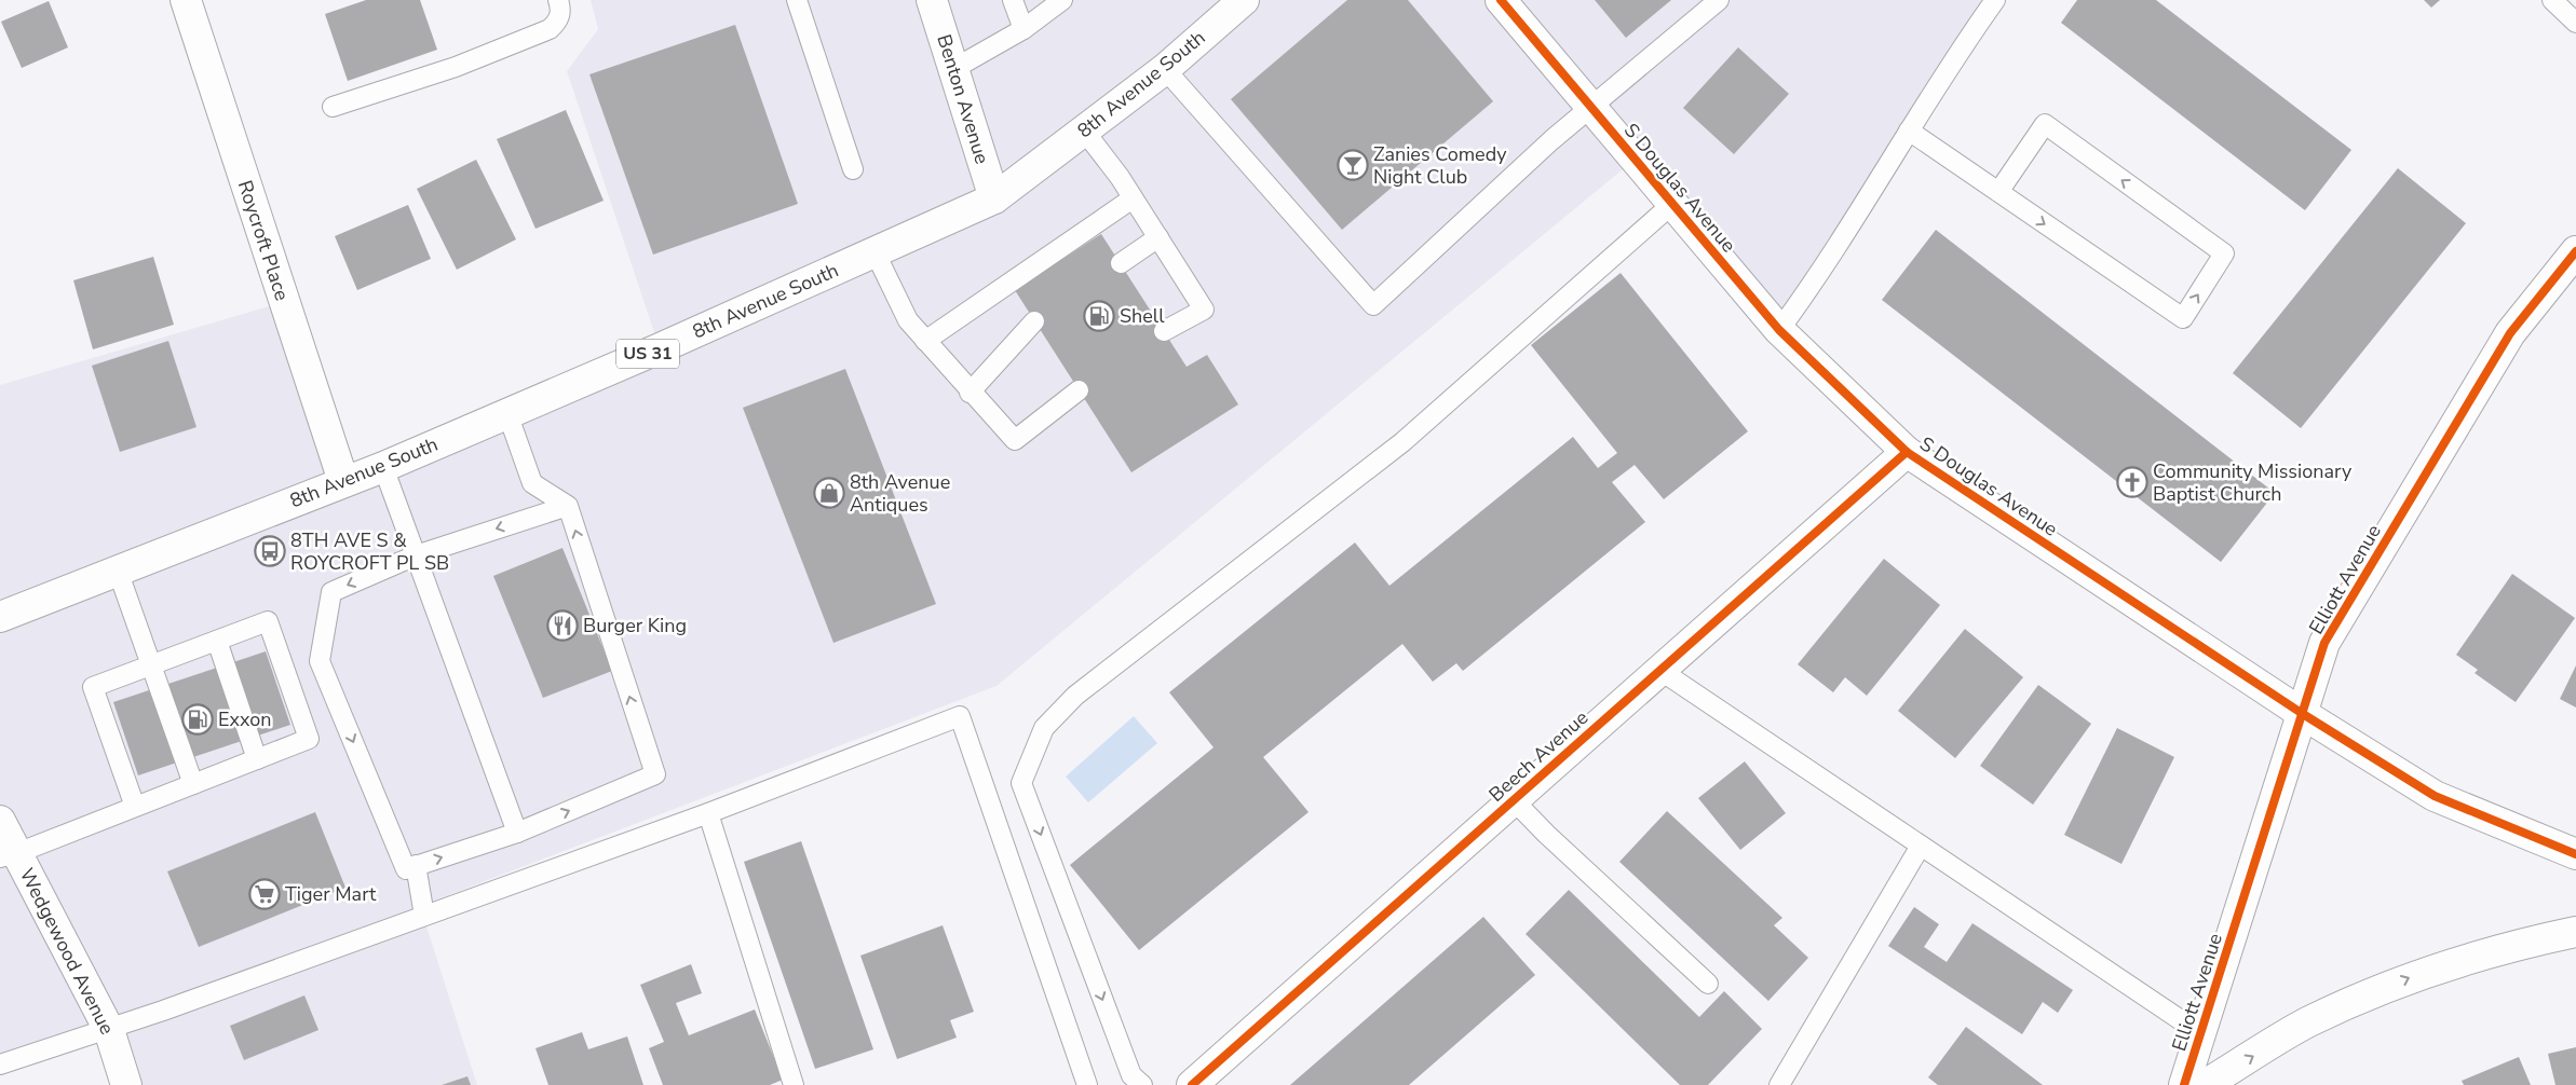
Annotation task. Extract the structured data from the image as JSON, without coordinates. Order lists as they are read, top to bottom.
{
  "streets": {
    "street": [
      "8th Avenue South",
      "Benton Avenue",
      "S Douglas Avenue",
      "Roycroft Place",
      "US 31",
      "Elliott Avenue",
      "Beech Avenue",
      "Wedgewood Avenue"
    ]
  },
  "crossings": [
    ["8th Avenue South", "Benton Avenue"],
    ["8th Avenue South", "Roycroft Place"],
    ["S Douglas Avenue", "Elliott Avenue"],
    ["S Douglas Avenue", "Beech Avenue"]
  ],
  "places": {
    "bar": ["Zanies Comedy Night Club"],
    "fuel station": ["Shell", "Exxon"],
    "church": ["Community Missionary Baptist Church"],
    "shop": ["8th Avenue Antiques"],
    "bus stop": ["8TH AVE S & ROYCROFT PL SB"],
    "restaurant": ["Burger King"],
    "supermarket": ["Tiger Mart"]
  }
}
